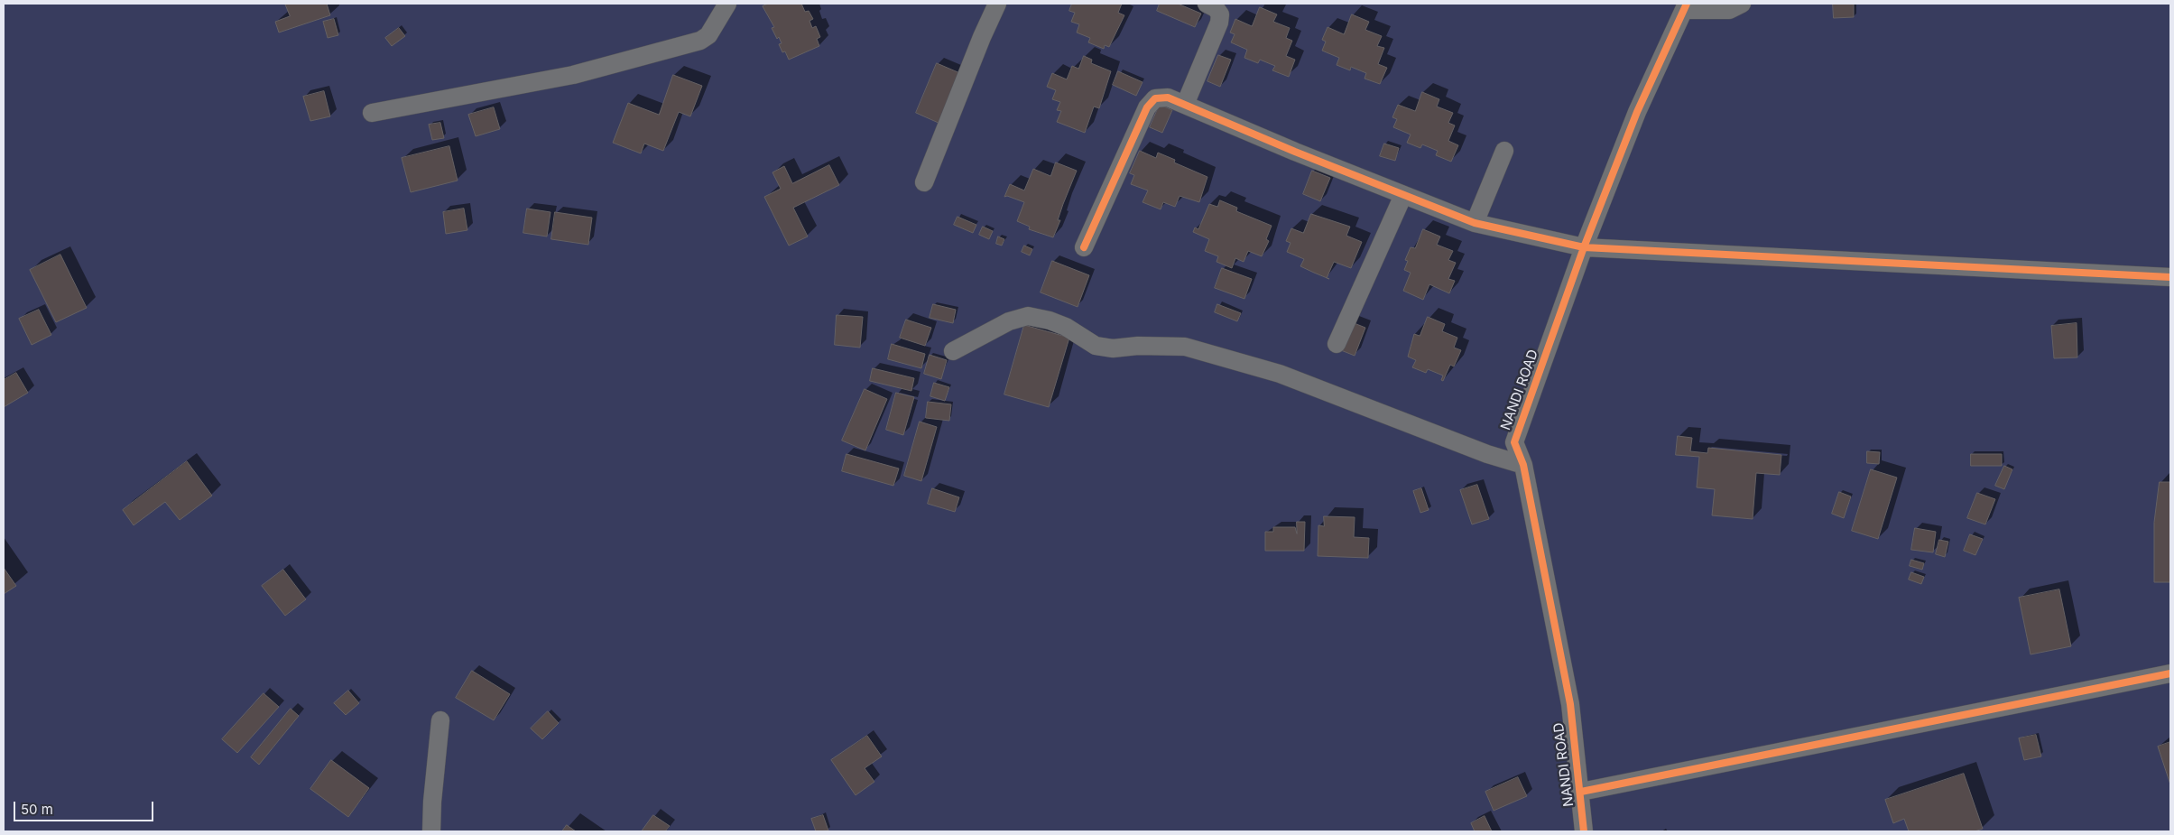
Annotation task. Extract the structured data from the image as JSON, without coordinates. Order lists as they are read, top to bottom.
{
  "streets": {
    "street": ["NANDI ROAD"]
  },
  "scale_bar": "50 m"
}
